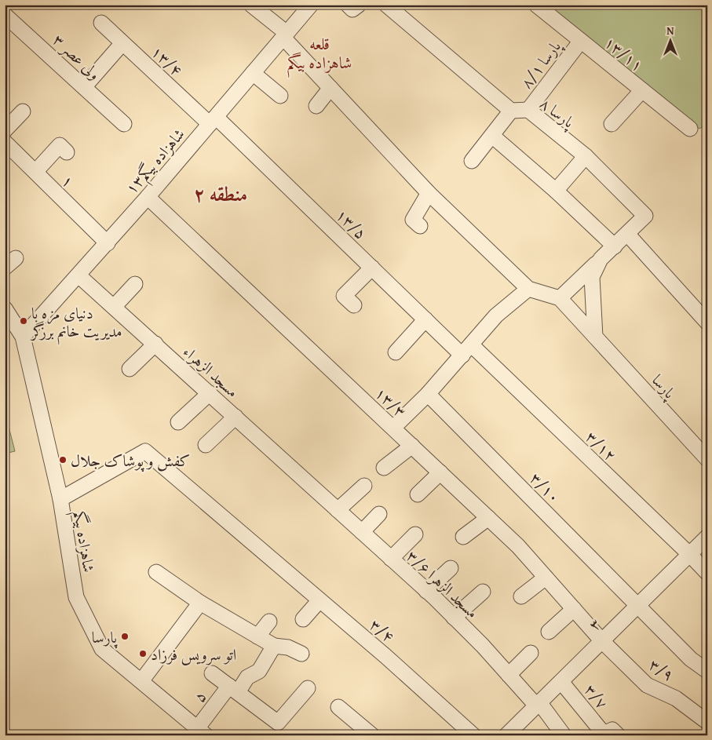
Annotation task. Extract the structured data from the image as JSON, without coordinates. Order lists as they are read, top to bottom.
{
  "streets": {
    "street": [
      "۱۳/۱۱",
      "ولی عصر ۳",
      "۱۳/۴",
      "۸/۱ پارسا",
      "۸ پارسا",
      "شاهزاده بیگم۱۳",
      "۱",
      "۱۳/۵",
      "مسجد الزهراء",
      "پارسا",
      "۱۳/۳",
      "۳/۱۲",
      "۳/۱۰",
      "شاهزاده بیگم",
      "مسجد الزهرا ۳/۶",
      "۳",
      "۳/۴",
      "۳/۹",
      "۵",
      "۳/۷"
    ]
  },
  "crossings": [
    ["۱۳/۱۱", "۸/۱ پارسا"],
    ["۱۳/۴", "شاهزاده بیگم۱۳"],
    ["۱۳/۴", "۱۳/۵"],
    ["۸/۱ پارسا", "۸ پارسا"],
    ["شاهزاده بیگم۱۳", "۱"],
    ["شاهزاده بیگم۱۳", "۱۳/۵"],
    ["شاهزاده بیگم۱۳", "مسجد الزهراء"],
    ["شاهزاده بیگم۱۳", "۱۳/۳"],
    ["شاهزاده بیگم۱۳", "شاهزاده بیگم"],
    ["۱۳/۵", "۳/۱۲"],
    ["مسجد الزهراء", "مسجد الزهرا ۳/۶"],
    ["۱۳/۳", "۳"],
    ["۱۳/۳", "۳/۹"],
    ["۳/۱۲", "۳"],
    ["۳/۱۰", "۳"],
    ["شاهزاده بیگم", "۳/۴"],
    ["شاهزاده بیگم", "۵"],
    ["مسجد الزهرا ۳/۶", "۳"],
    ["۳", "۳/۹"]
  ],
  "districts": ["قلعه شاهزاده بیگم", "منطقه ۲"],
  "places": [
    "دنیای مزه با مدیریت خانم برزگر",
    "کفش و پوشاک جلال",
    "پارسا",
    "اتو سرویس فرزاد"
  ],
  "north": "top"
}
